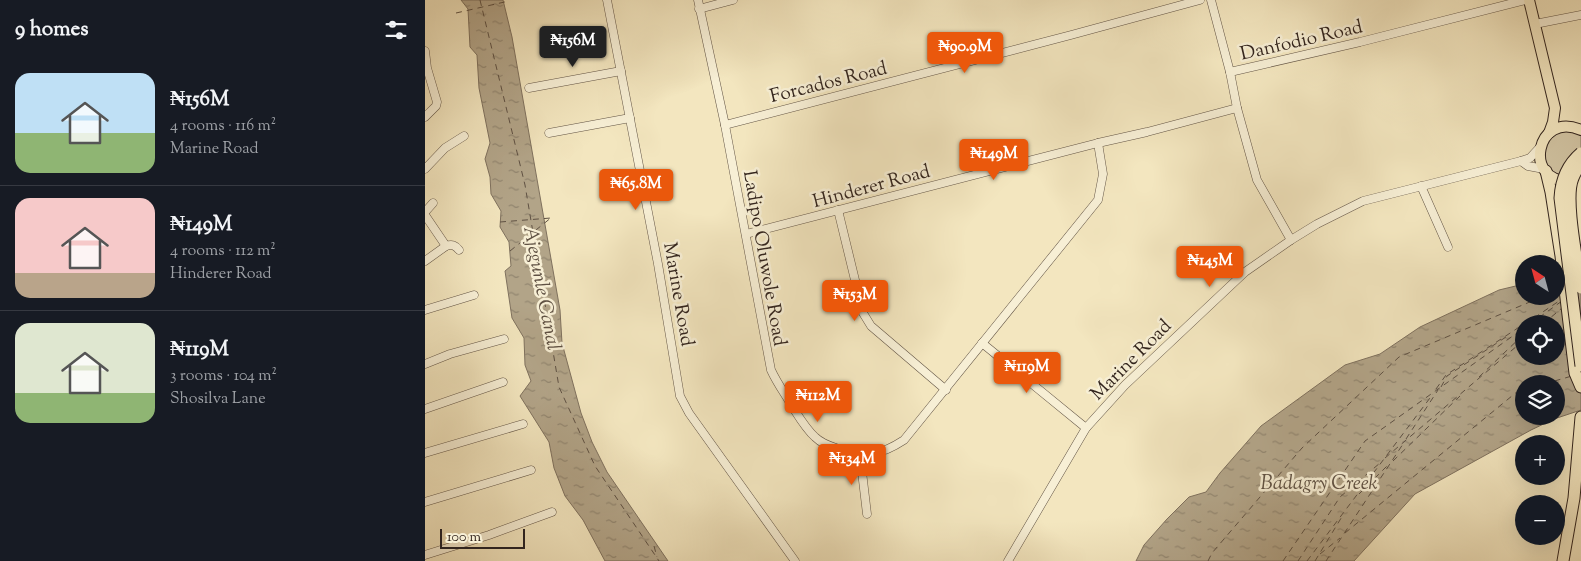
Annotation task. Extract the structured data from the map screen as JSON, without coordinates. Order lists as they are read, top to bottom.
{
  "streets": {
    "street": [
      "Danfodio Road",
      "Forcados Road",
      "Hinderer Road",
      "Ladipo Oluwole Road",
      "Marine Road"
    ]
  },
  "crossings": [
    ["Forcados Road", "Ladipo Oluwole Road"],
    ["Hinderer Road", "Ladipo Oluwole Road"]
  ],
  "water": ["Ajegunle Canal", "Badagry Creek"],
  "scale_bar": "100 m",
  "north": "top left",
  "page": {
    "heading": "9 homes",
    "price": [
      "₦156M",
      "₦90.9M",
      "₦149M",
      "₦65.8M",
      "₦145M",
      "₦153M",
      "₦119M",
      "₦112M",
      "₦134M"
    ],
    "list": [
      {
        "name": "₦156M",
        "note": "4 rooms · 116 m² · Marine Road"
      },
      {
        "name": "₦149M",
        "note": "4 rooms · 112 m² · Hinderer Road"
      },
      {
        "name": "₦119M",
        "note": "3 rooms · 104 m² · Shosilva Lane"
      }
    ],
    "map_buttons": ["+", "−"],
    "scale": "100 m"
  }
}
